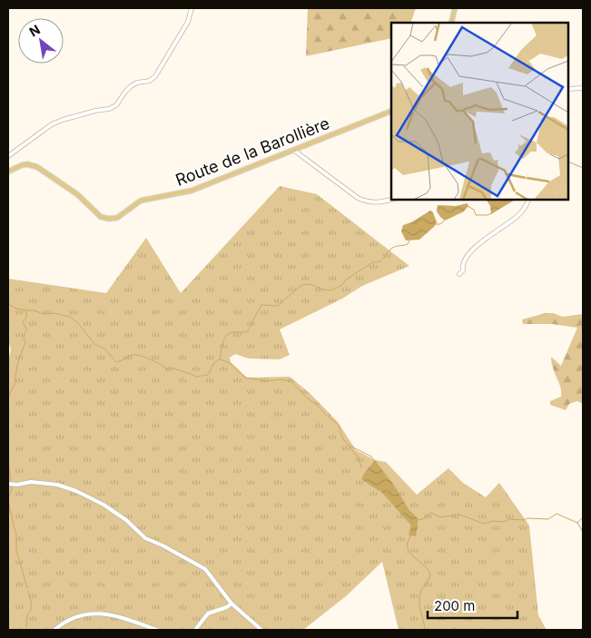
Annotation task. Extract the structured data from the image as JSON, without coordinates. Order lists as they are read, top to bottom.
{
  "streets": {
    "main road": ["Route de la Barollière"]
  },
  "scale_bar": "200 m",
  "north": "top left"
}
